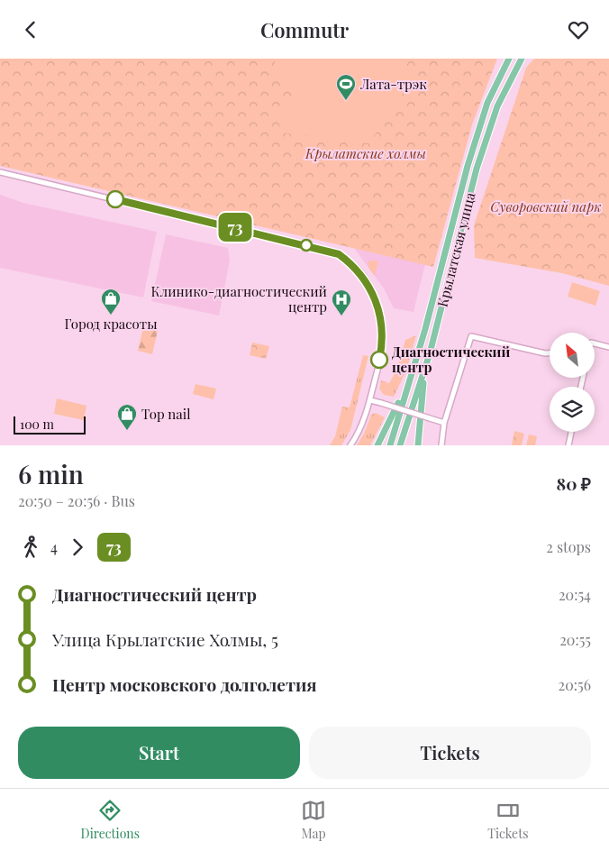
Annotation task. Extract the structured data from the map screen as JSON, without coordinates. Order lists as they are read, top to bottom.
{
  "streets": {
    "main road": ["Крылатская улица"]
  },
  "parks": ["Крылатские холмы", "Суворовский парк"],
  "places": {
    "sports": ["Лата-трэк"],
    "shop": ["Город красоты", "Top nail"],
    "hospital": ["Клинико-диагностический центр"],
    "other": ["Диагностический центр"]
  },
  "lines": ["bus line 73"],
  "scale_bar": "100 m",
  "north": "top left",
  "page": {
    "header": "Commutr",
    "on_map": "73",
    "scale": "100 m",
    "heading": ["6 min", "20:50 – 20:56 · Bus", "80 ₽"],
    "legs": ["4", "73", "2 stops"],
    "list": [
      {
        "name": "Диагностический центр",
        "value": "20:54"
      },
      {
        "name": "Улица Крылатские Холмы, 5",
        "value": "20:55"
      },
      {
        "name": "Центр московского долголетия",
        "value": "20:56"
      }
    ],
    "buttons": ["Start", "Tickets"],
    "tabs": ["Directions", "Map", "Tickets"]
  }
}
